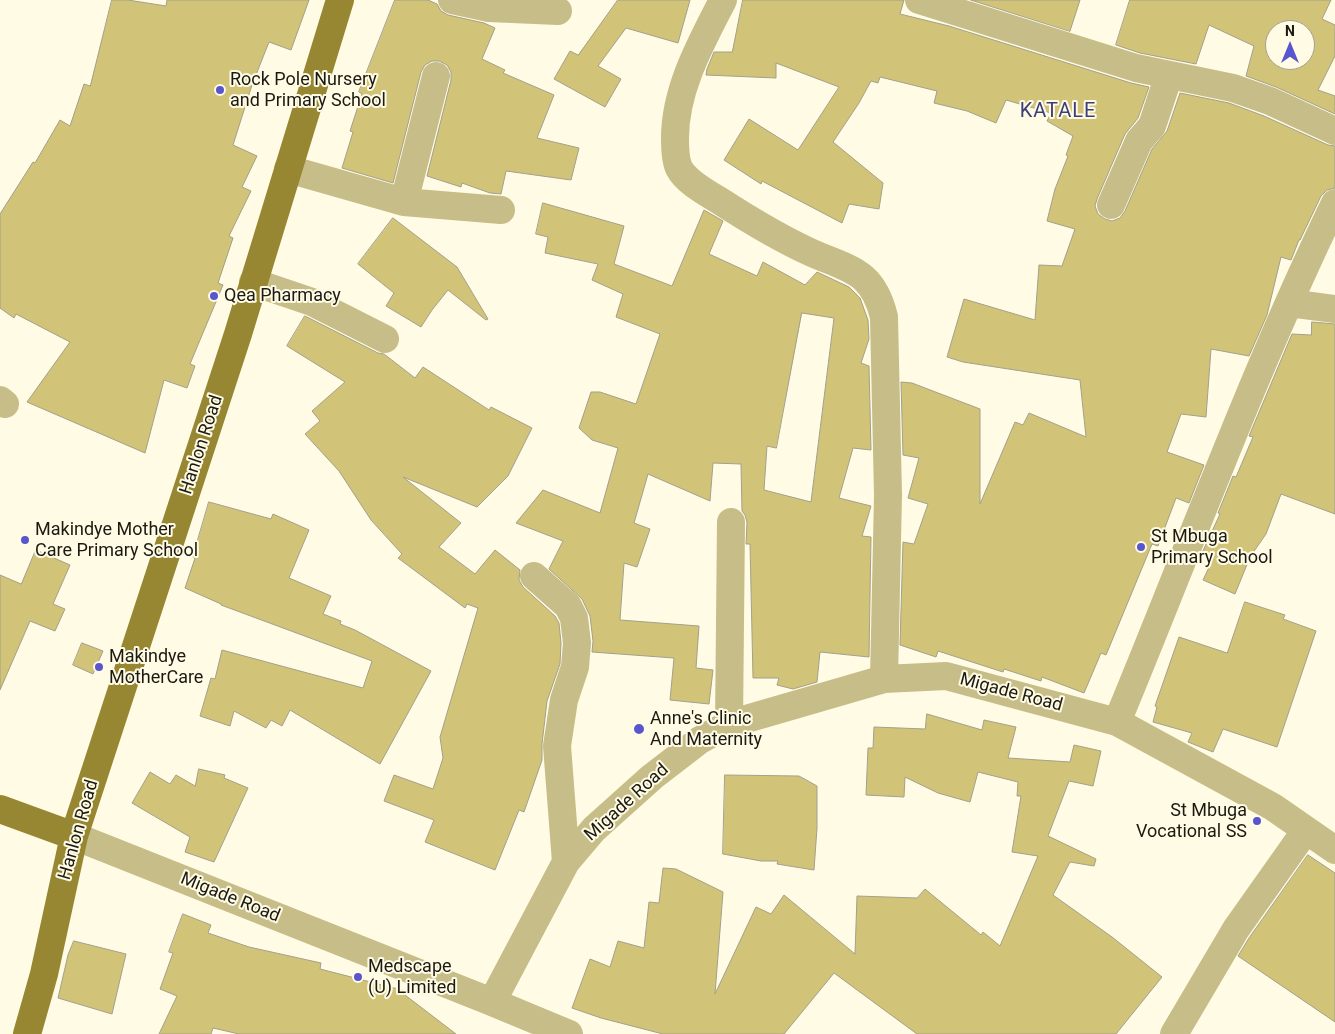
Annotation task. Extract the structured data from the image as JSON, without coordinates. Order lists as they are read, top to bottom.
{
  "streets": {
    "main road": ["Hanlon Road"],
    "street": ["Migade Road"]
  },
  "crossings": [
    ["Hanlon Road", "Migade Road"]
  ],
  "districts": ["KATALE"],
  "places": [
    "Rock Pole Nursery and Primary School",
    "Qea Pharmacy",
    "Makindye Mother Care Primary School",
    "St Mbuga Primary School",
    "Makindye MotherCare",
    "Anne's Clinic And Maternity",
    "St Mbuga Vocational SS",
    "Medscape (U) Limited"
  ],
  "north": "top"
}
